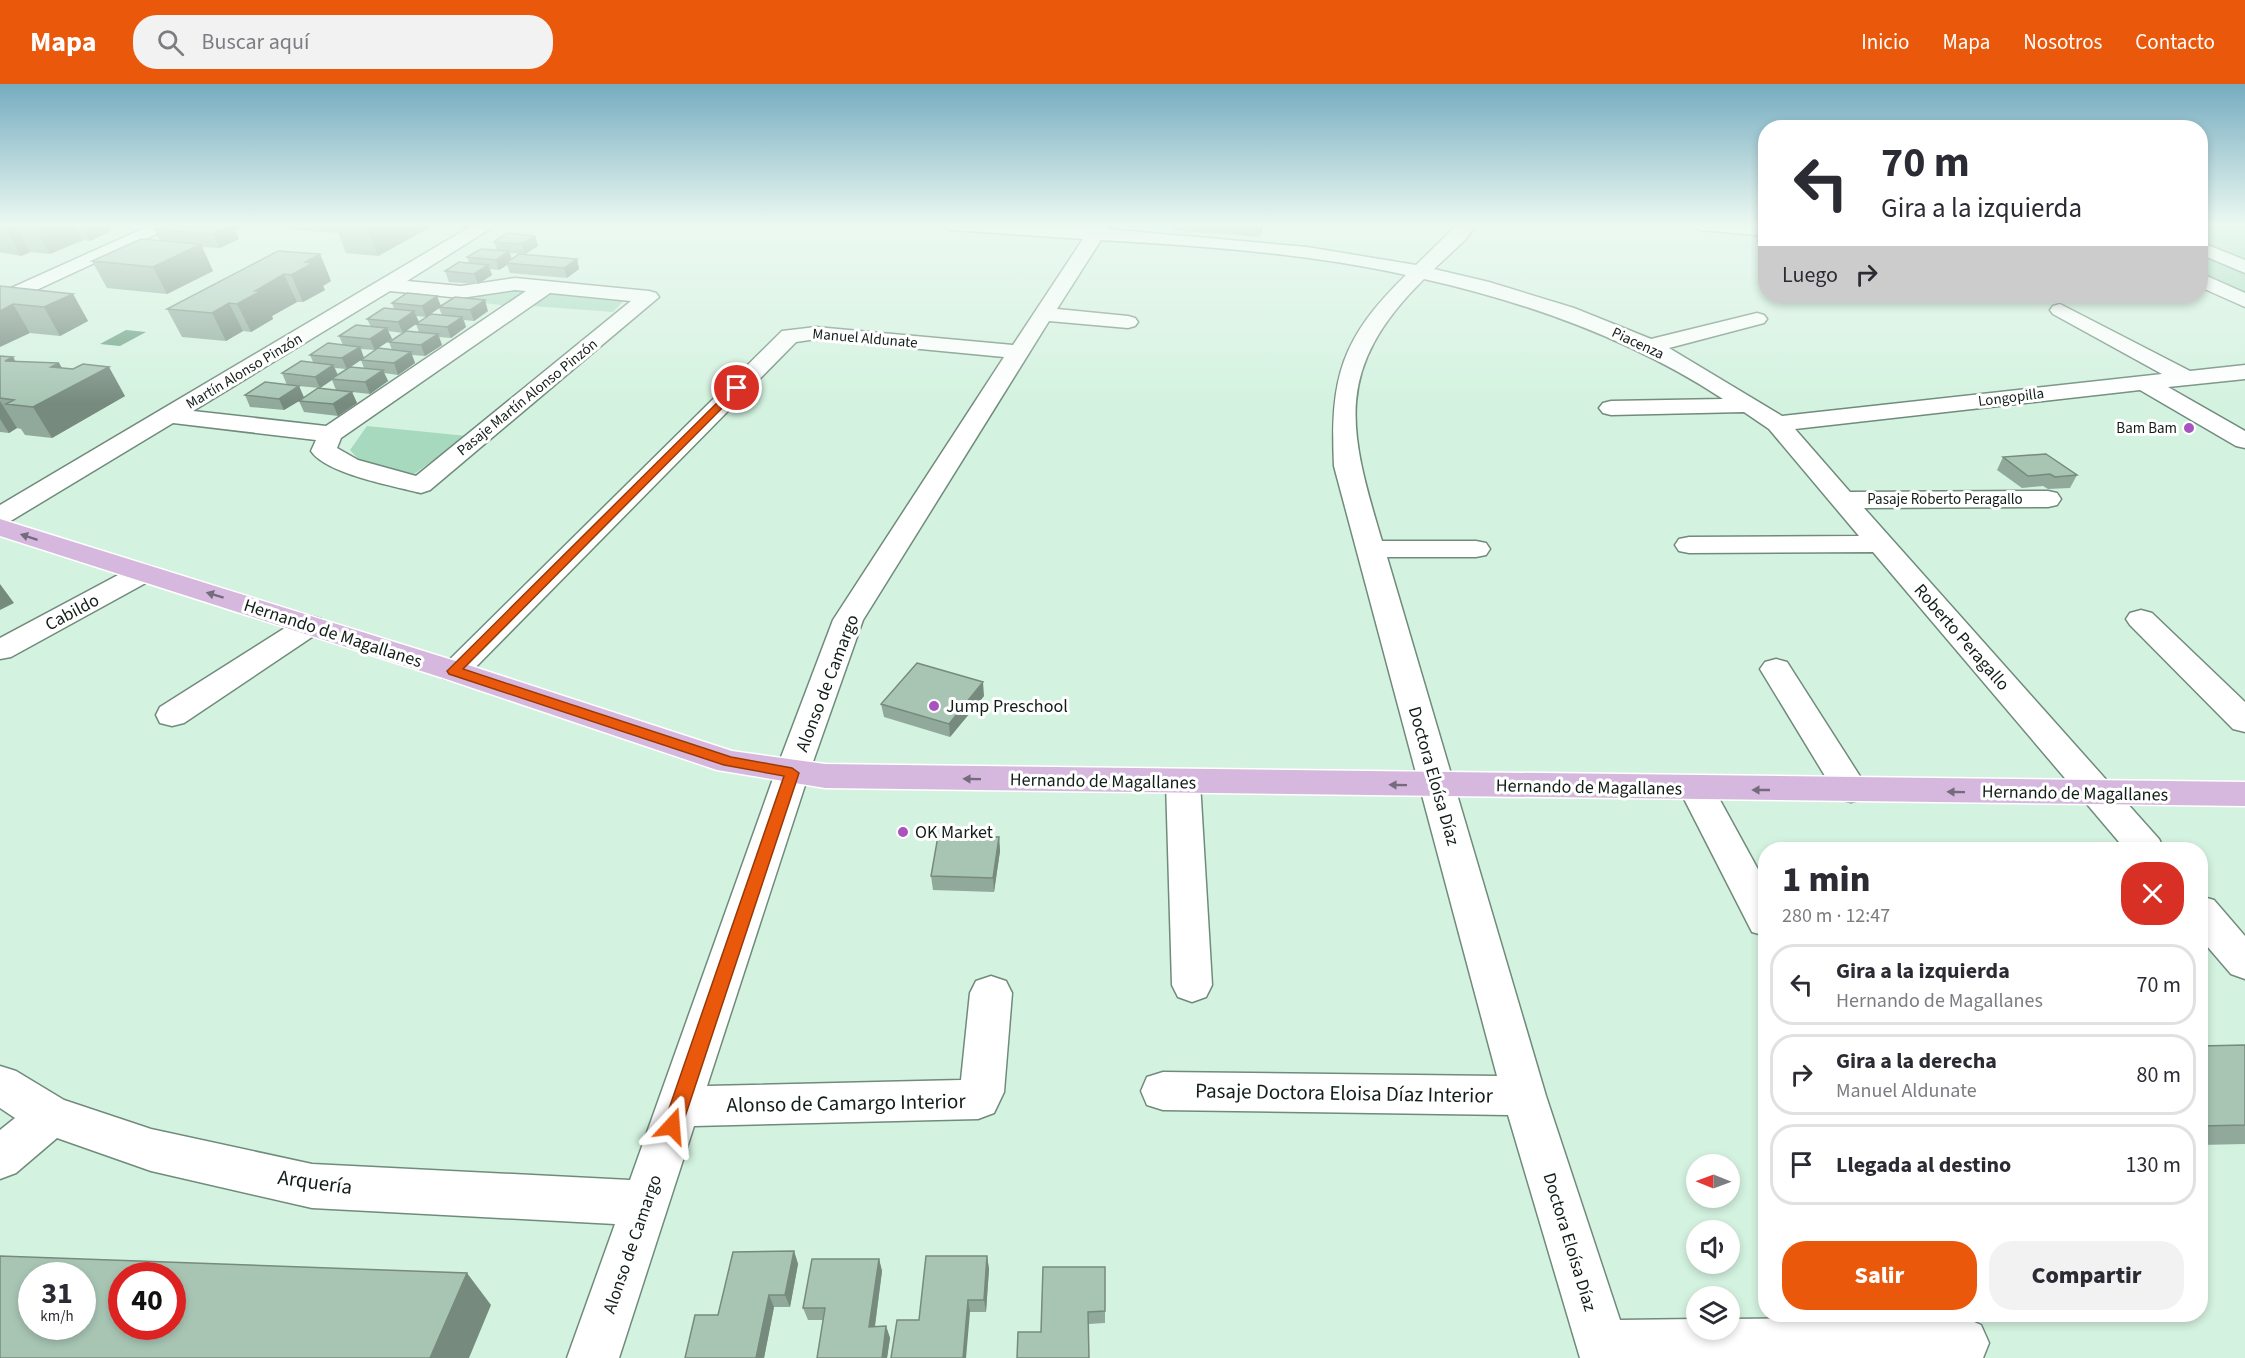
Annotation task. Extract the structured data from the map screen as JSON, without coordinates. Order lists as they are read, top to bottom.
{
  "streets": {
    "main road": ["Hernando de Magallanes"],
    "street": [
      "Manuel Aldunate",
      "Piacenza",
      "Martín Alonso Pinzón",
      "Pasaje Martín Alonso Pinzón",
      "Longopilla",
      "Pasaje Roberto Peragallo",
      "Cabildo",
      "Roberto Peragallo",
      "Alonso de Camargo",
      "Doctora Eloísa Díaz",
      "Pasaje Doctora Eloisa Díaz Interior",
      "Alonso de Camargo Interior",
      "Arquería"
    ]
  },
  "crossings": [
    ["Manuel Aldunate", "Hernando de Magallanes"],
    ["Manuel Aldunate", "Alonso de Camargo"],
    ["Piacenza", "Longopilla"],
    ["Piacenza", "Roberto Peragallo"],
    ["Martín Alonso Pinzón", "Pasaje Martín Alonso Pinzón"],
    ["Longopilla", "Roberto Peragallo"],
    ["Pasaje Roberto Peragallo", "Roberto Peragallo"],
    ["Cabildo", "Hernando de Magallanes"],
    ["Hernando de Magallanes", "Roberto Peragallo"],
    ["Hernando de Magallanes", "Alonso de Camargo"],
    ["Hernando de Magallanes", "Doctora Eloísa Díaz"],
    ["Alonso de Camargo", "Alonso de Camargo Interior"],
    ["Alonso de Camargo", "Arquería"],
    ["Doctora Eloísa Díaz", "Pasaje Doctora Eloisa Díaz Interior"]
  ],
  "one_way": ["Hernando de Magallanes"],
  "places": ["Bam Bam", "Jump Preschool", "OK Market"],
  "north": "left",
  "page": {
    "header": "Mapa",
    "search": "Buscar aquí",
    "nav": [
      "Inicio",
      "Mapa",
      "Nosotros",
      "Contacto"
    ],
    "turn": ["70 m", "Gira a la izquierda"],
    "then": "Luego",
    "heading": ["1 min", "280 m · 12:47"],
    "list": [
      {
        "name": "Gira a la izquierda",
        "note": "Hernando de Magallanes",
        "value": "70 m"
      },
      {
        "name": "Gira a la derecha",
        "note": "Manuel Aldunate",
        "value": "80 m"
      },
      {
        "name": "Llegada al destino",
        "value": "130 m"
      }
    ],
    "buttons": ["Salir", "Compartir"],
    "speed": "31 km/h",
    "limit": "40"
  }
}
